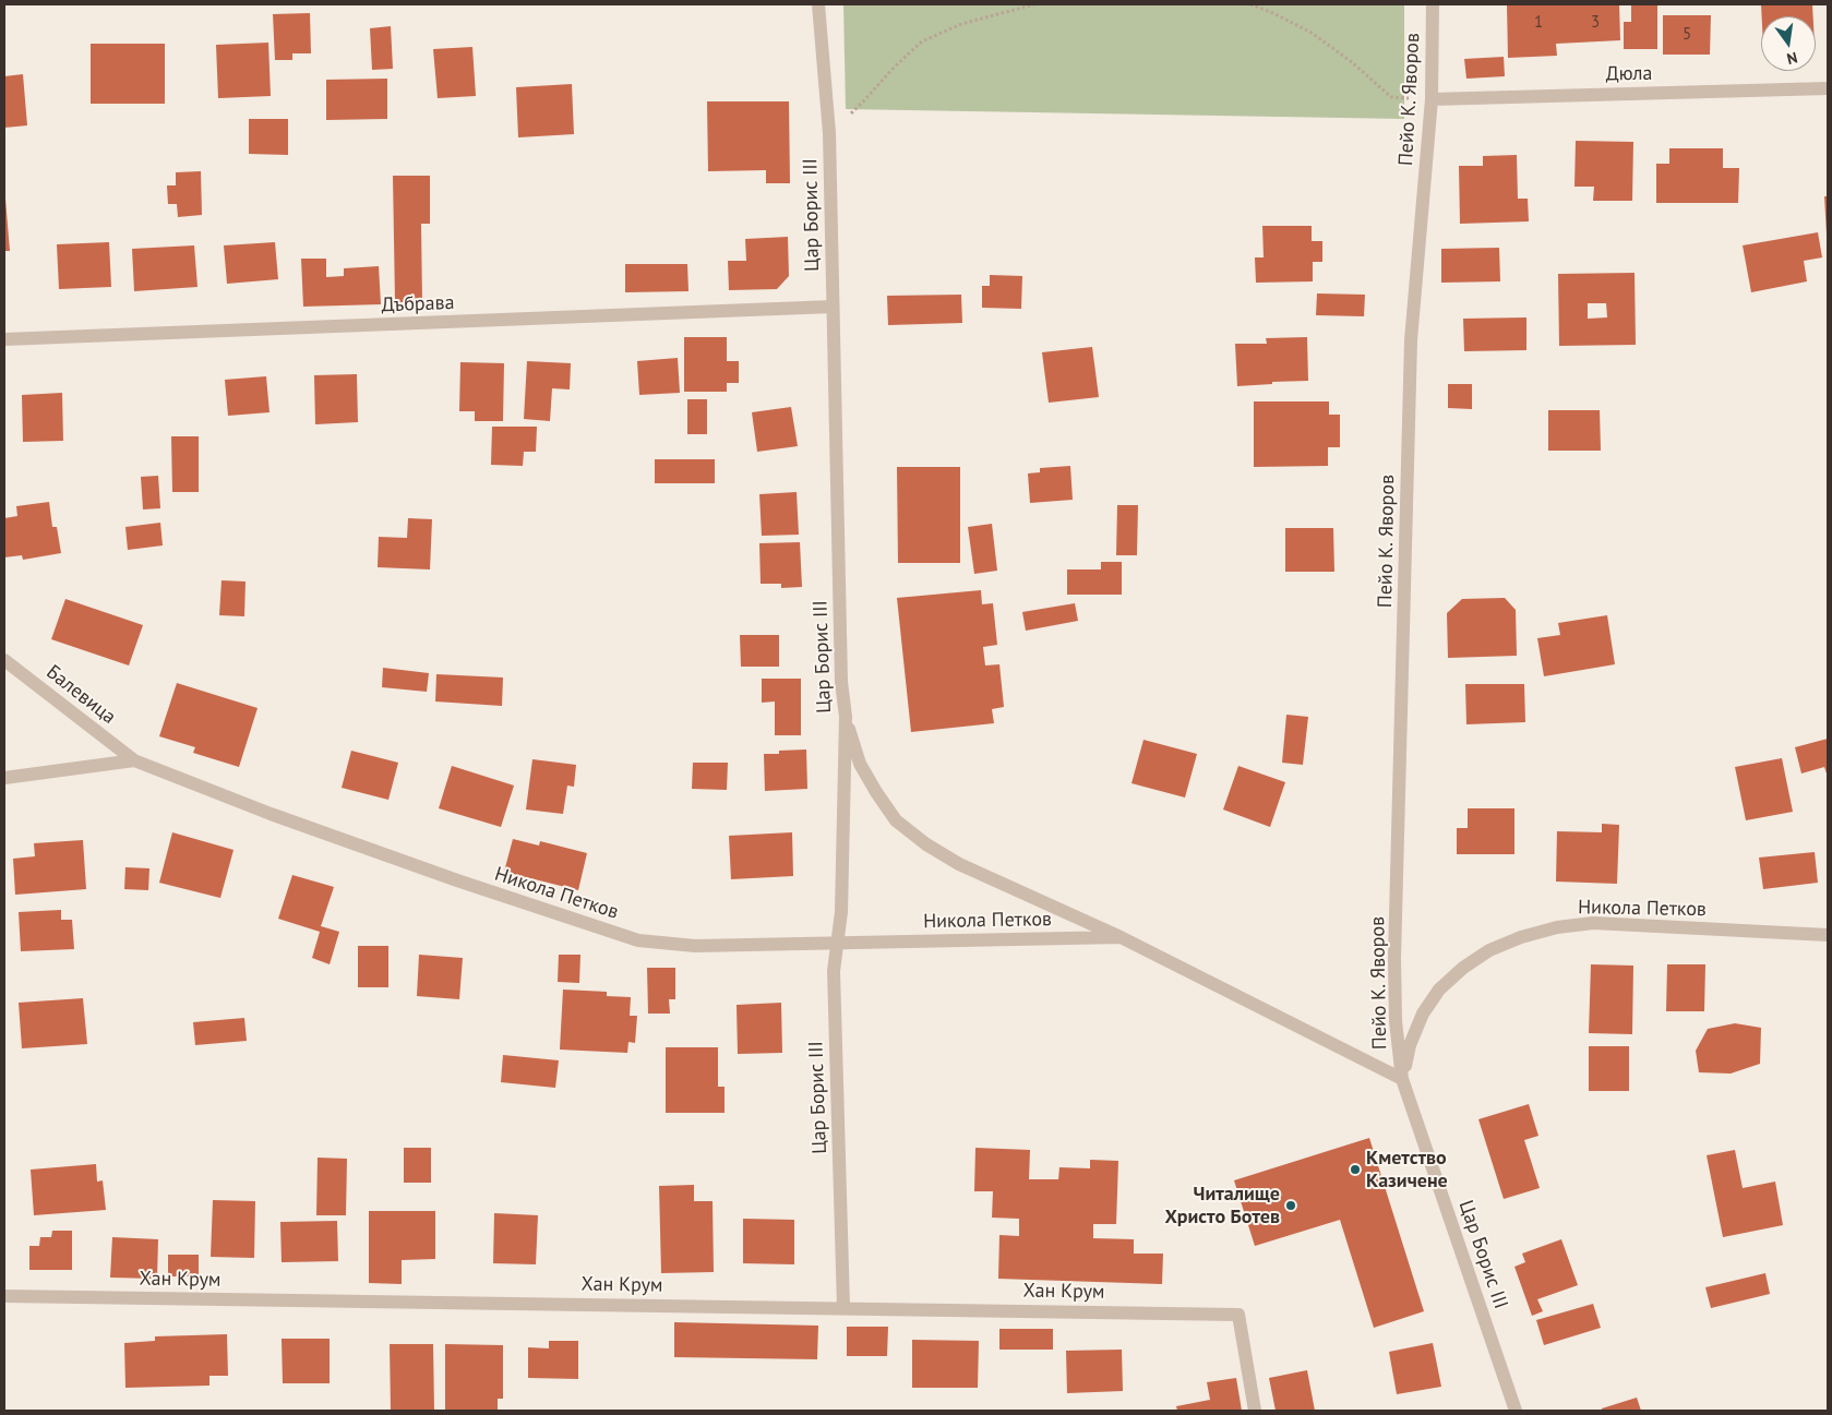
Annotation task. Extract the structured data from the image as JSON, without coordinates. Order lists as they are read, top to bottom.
{
  "streets": {
    "street": [
      "Дюла",
      "Пейо К. Яворов",
      "Цар Борис III",
      "Дъбрава",
      "Балевица",
      "Никола Петков",
      "Хан Крум"
    ]
  },
  "crossings": [
    ["Дюла", "Пейо К. Яворов"],
    ["Пейо К. Яворов", "Цар Борис III"],
    ["Пейо К. Яворов", "Никола Петков"],
    ["Цар Борис III", "Дъбрава"],
    ["Цар Борис III", "Никола Петков"],
    ["Цар Борис III", "Хан Крум"],
    ["Балевица", "Никола Петков"]
  ],
  "places": ["Кметство Казичене", "Читалище Христо Ботев"],
  "house_numbers": ["1", "3", "5"],
  "north": "bottom"
}
